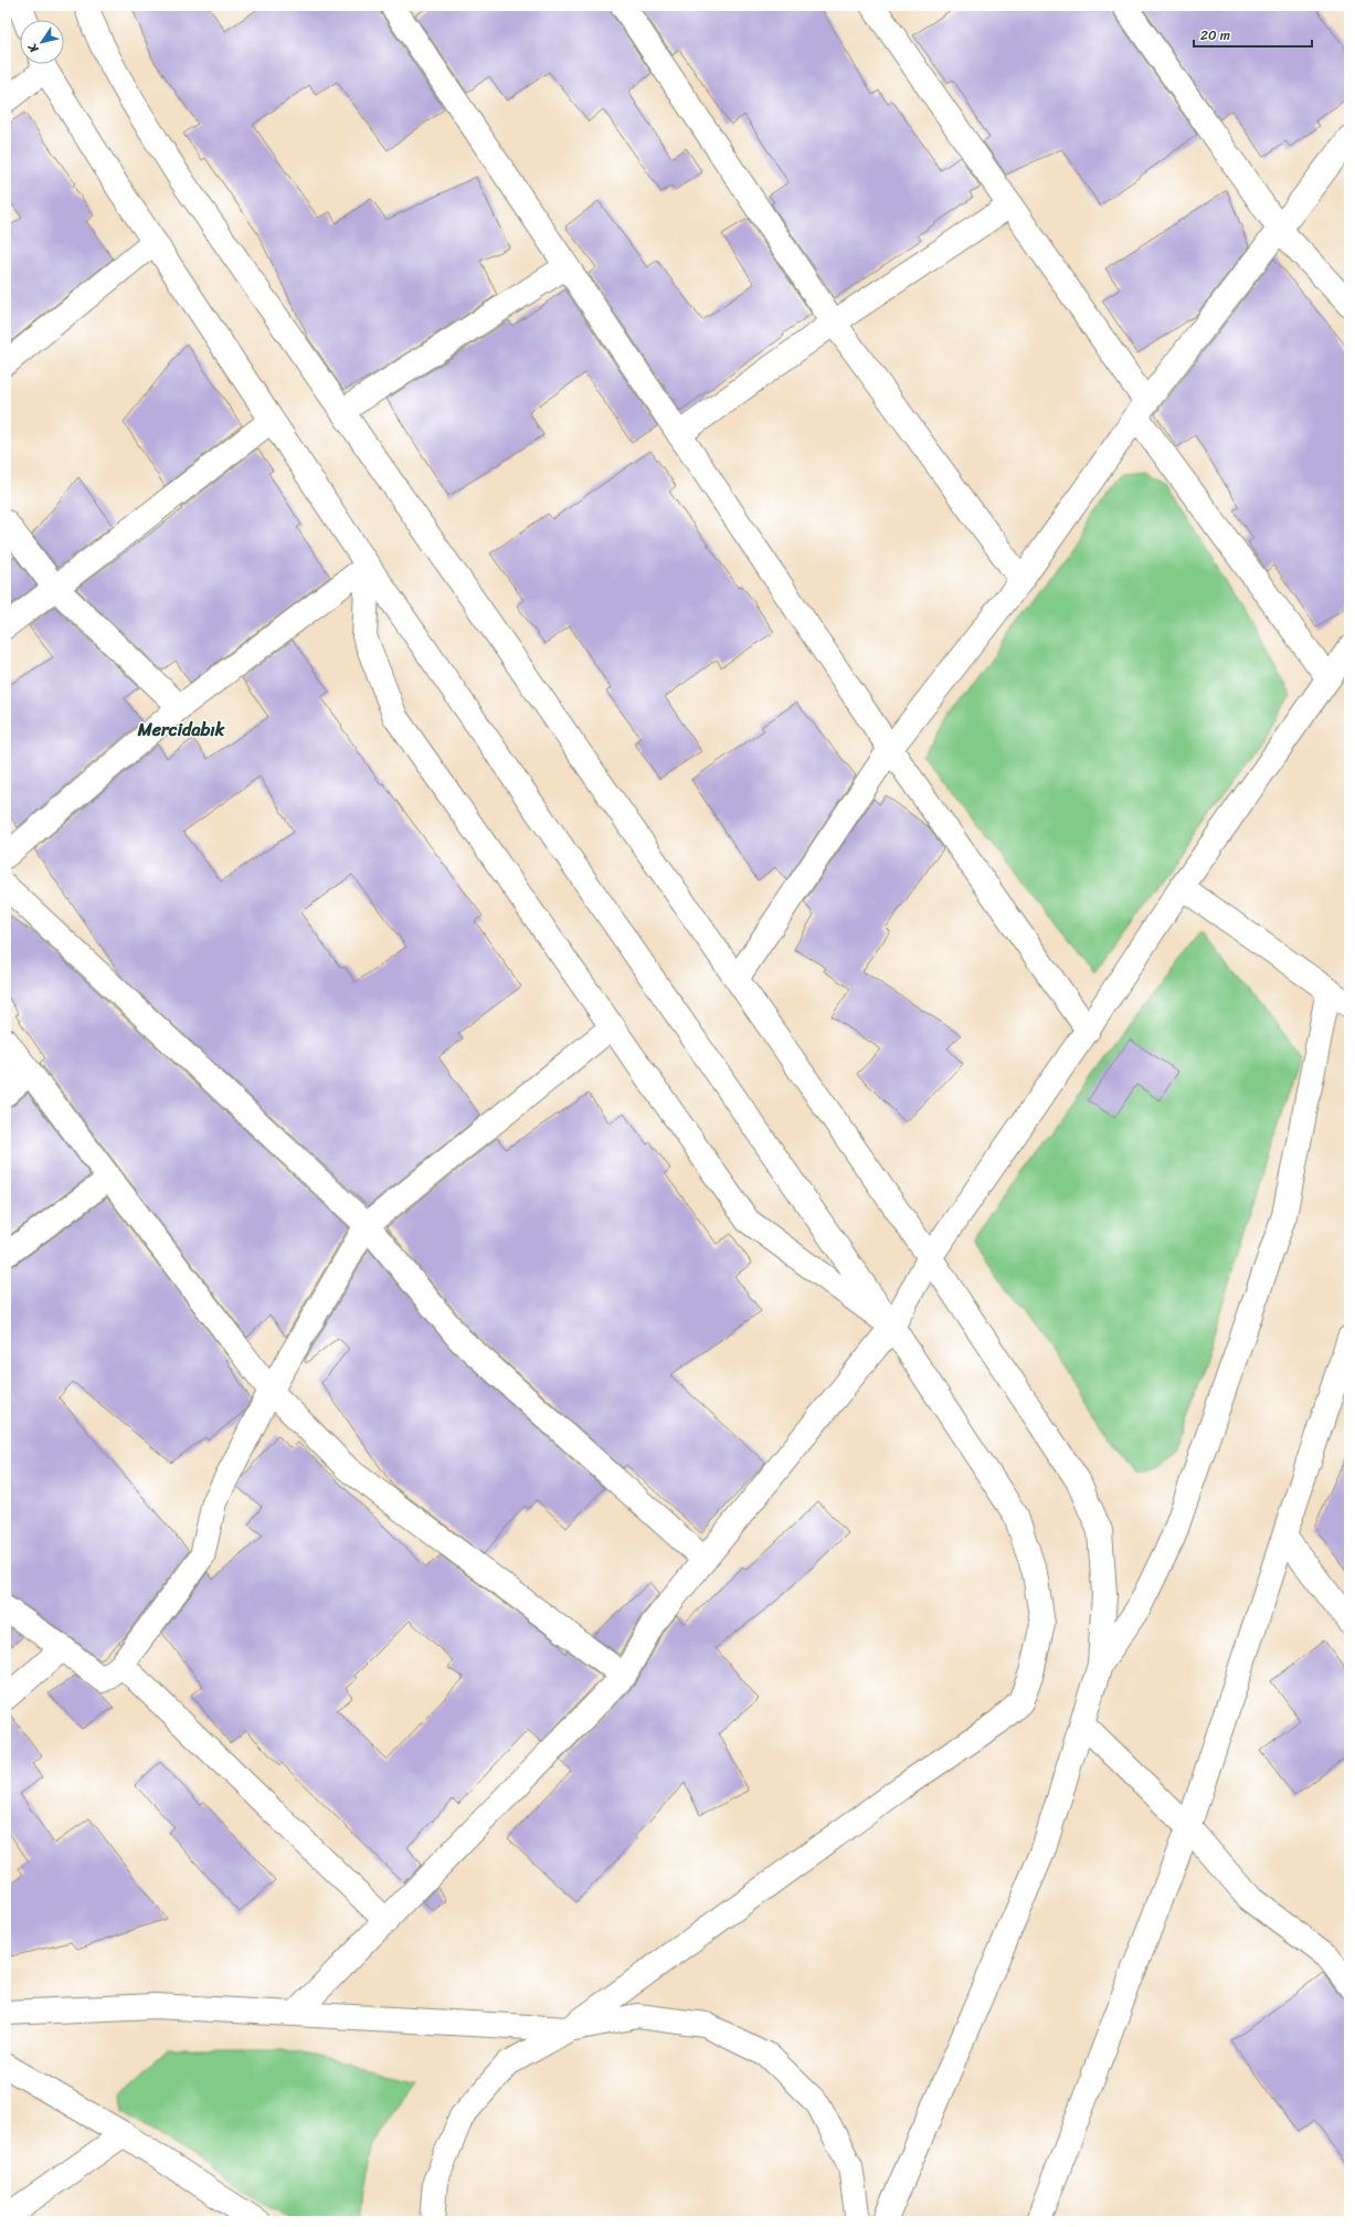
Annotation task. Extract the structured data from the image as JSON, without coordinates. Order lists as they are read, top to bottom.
{
  "districts": ["Mercidabık"],
  "scale_bar": "20 m",
  "north": "bottom left"
}
